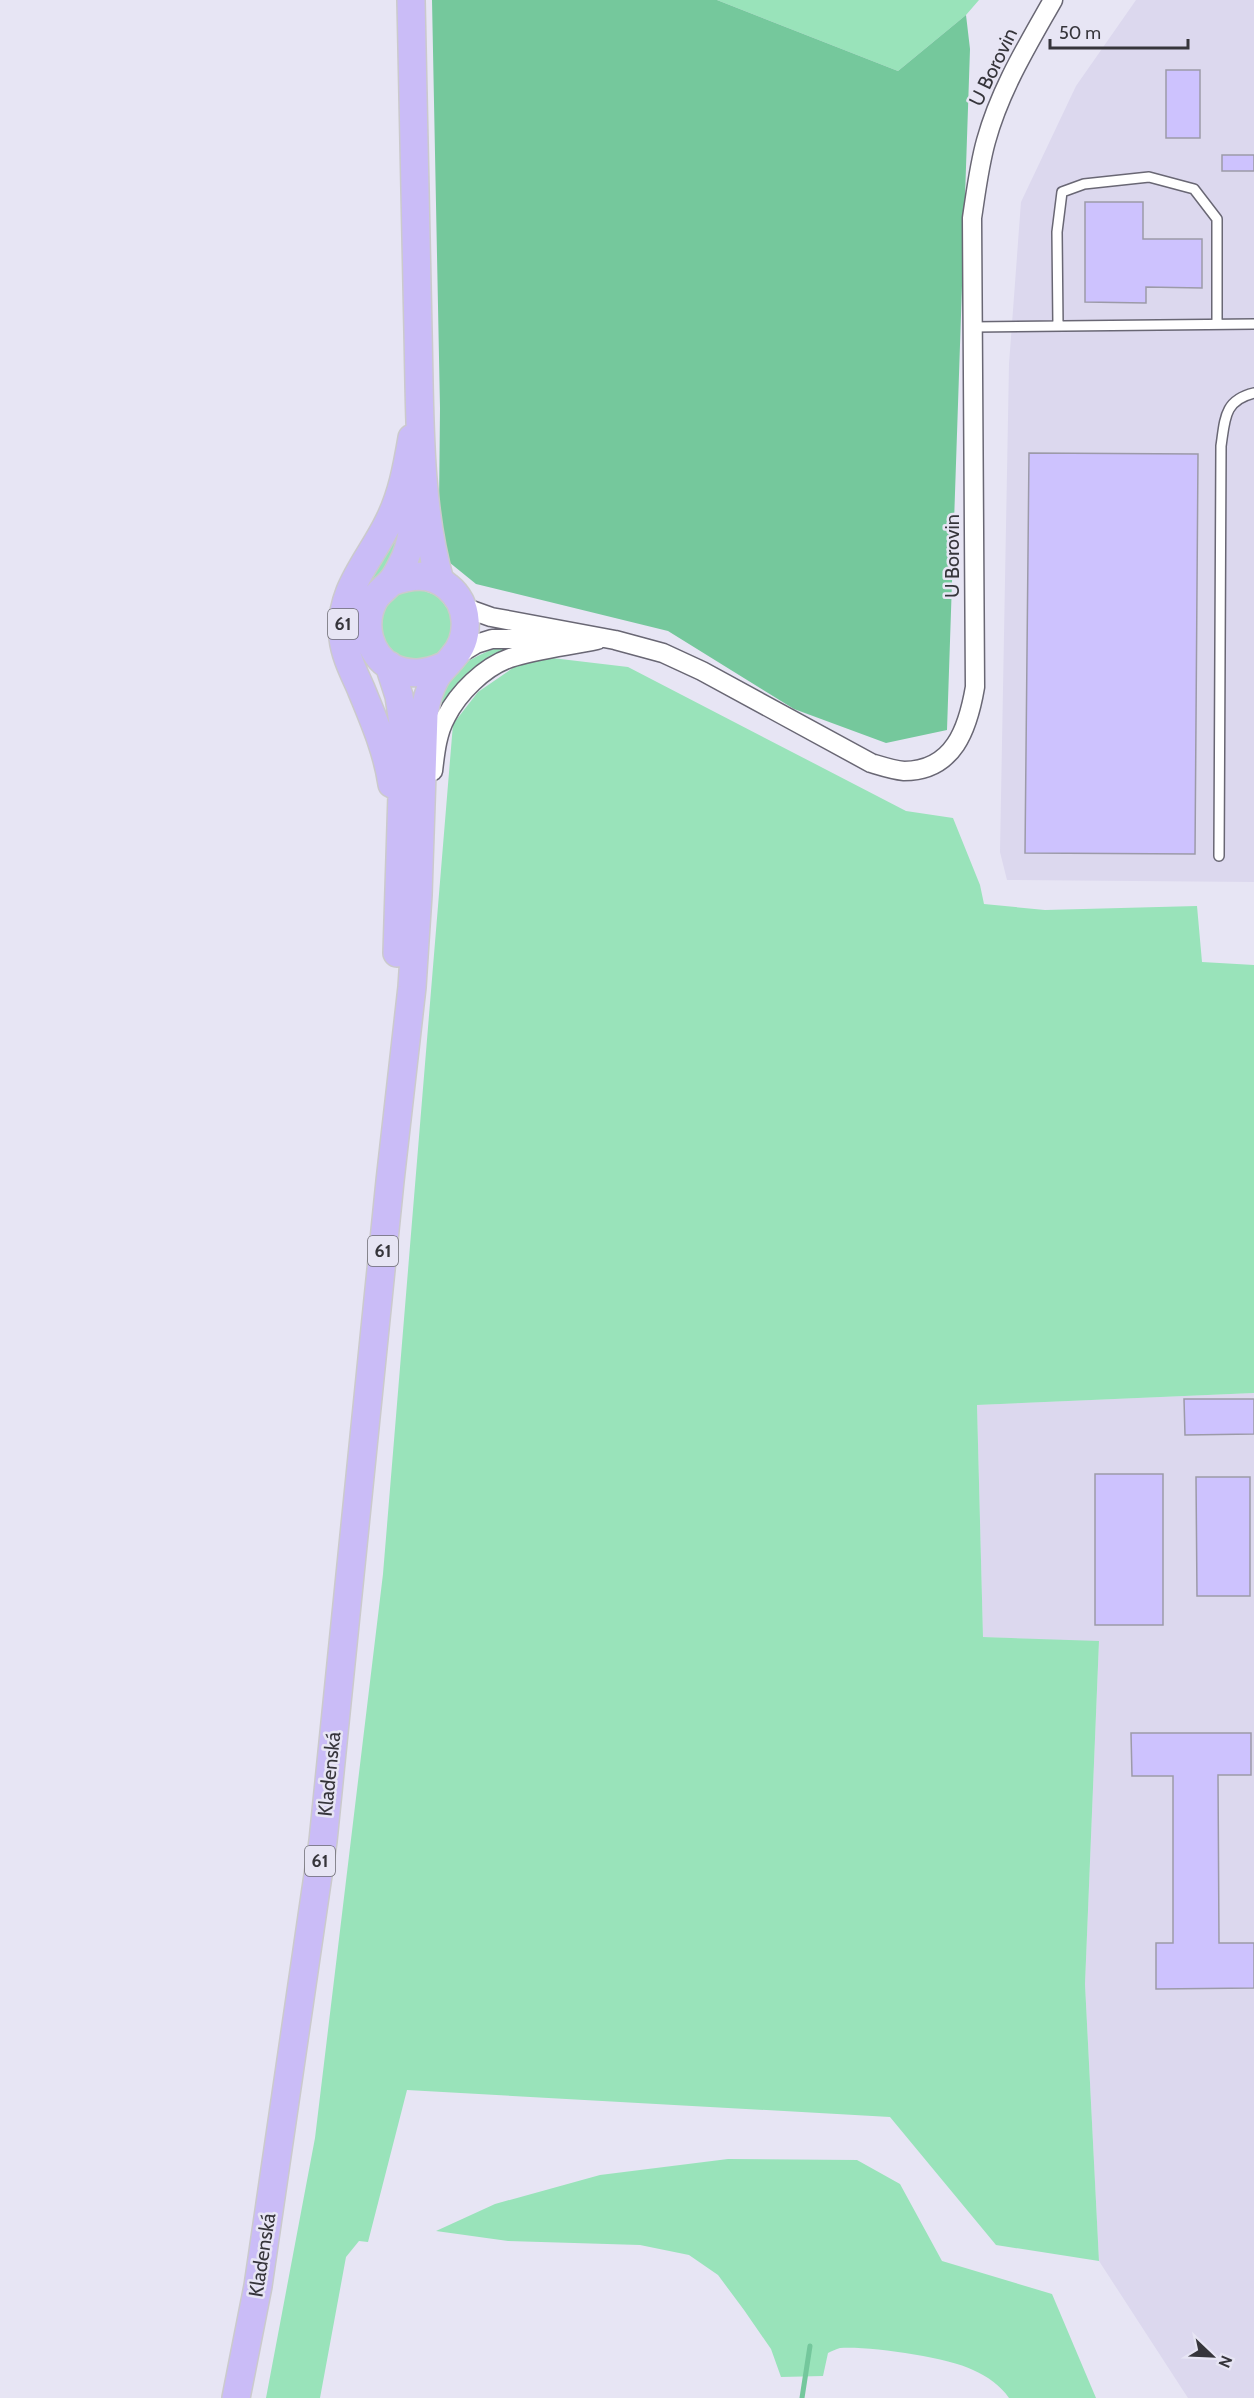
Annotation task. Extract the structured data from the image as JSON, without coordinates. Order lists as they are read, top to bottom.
{
  "streets": {
    "main road": ["61", "Kladenská"],
    "street": ["U Borovin"]
  },
  "crossings": [
    ["61", "Kladenská"]
  ],
  "scale_bar": "50 m",
  "north": "bottom right"
}
